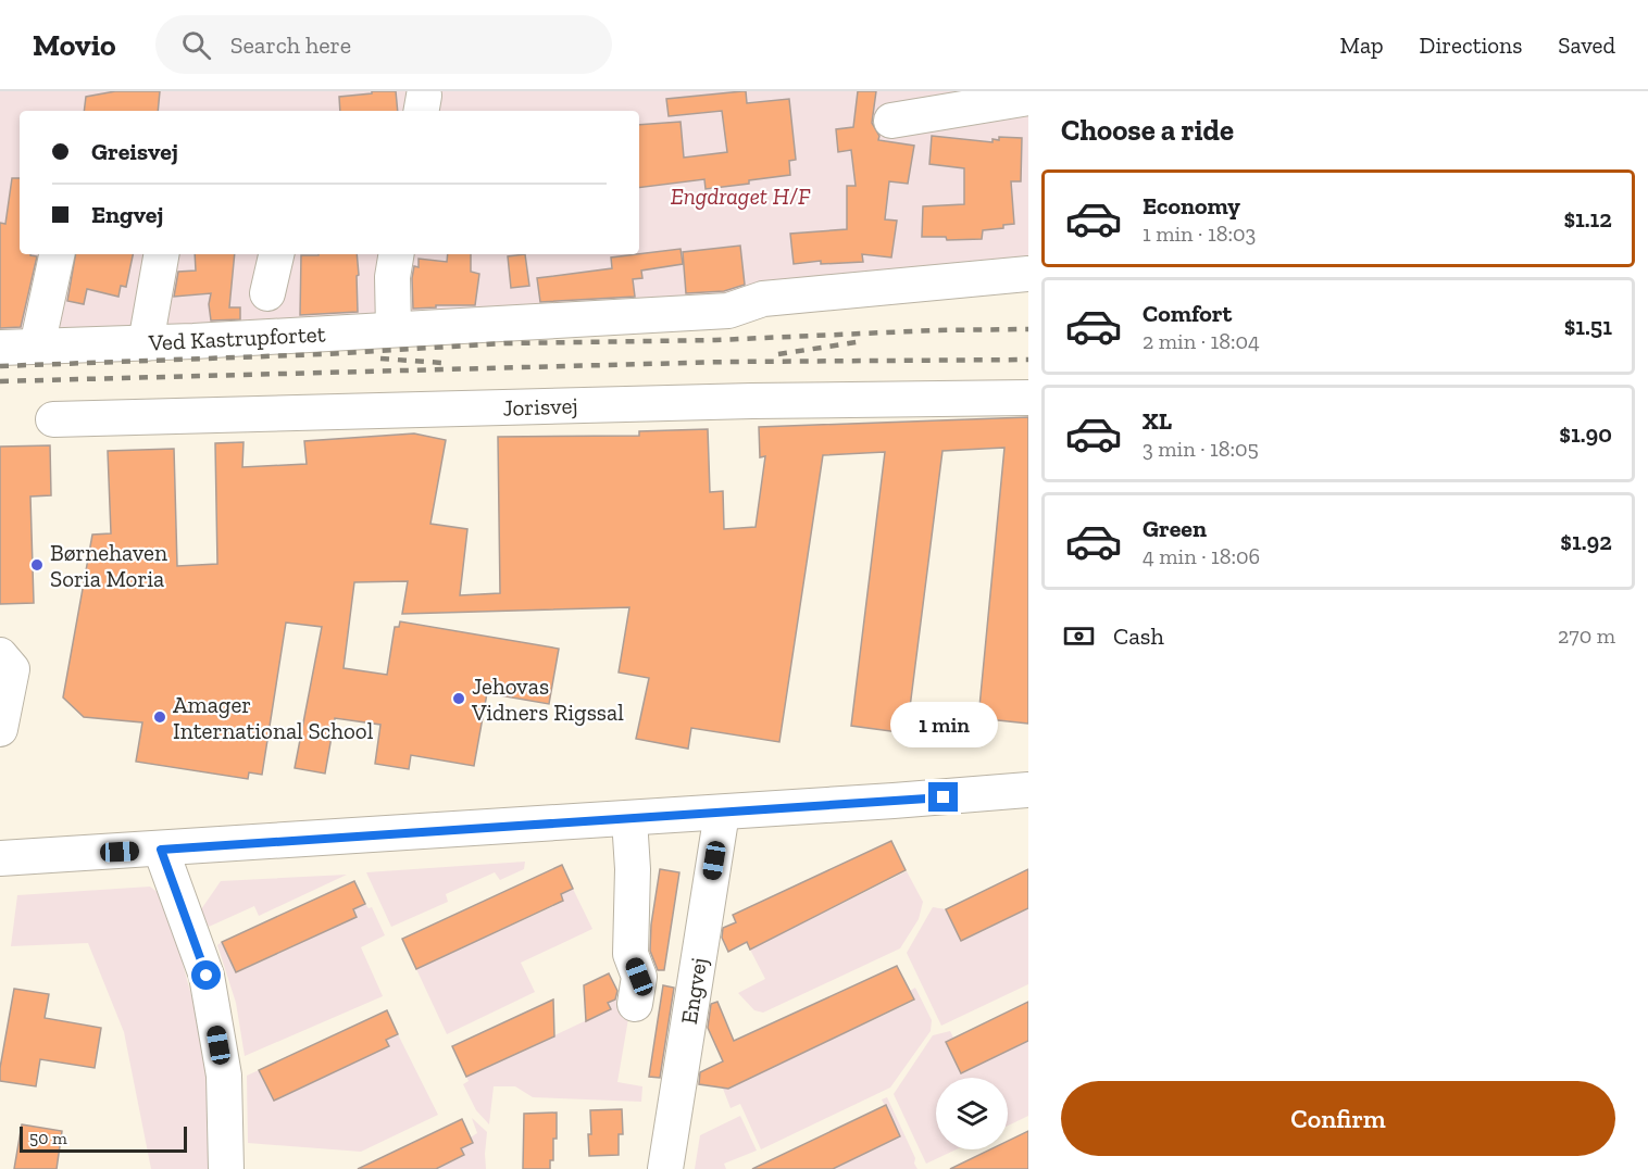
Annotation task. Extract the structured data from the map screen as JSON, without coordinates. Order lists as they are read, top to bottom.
{
  "streets": {
    "street": ["Ved Kastrupfortet", "Jorisvej", "Engvej"]
  },
  "parks": ["Engdraget H/F"],
  "places": ["Børnehaven Soria Moria", "Jehovas Vidners Rigssal", "Amager International School"],
  "scale_bar": "50 m",
  "page": {
    "header": "Movio",
    "search": "Search here",
    "nav": ["Map", "Directions", "Saved"],
    "heading": "Choose a ride",
    "banner": ["Greisvej", "Engvej"],
    "list": [
      {
        "name": "Economy",
        "note": "1 min · 18:03",
        "value": "$1.12"
      },
      {
        "name": "Comfort",
        "note": "2 min · 18:04",
        "value": "$1.51"
      },
      {
        "name": "XL",
        "note": "3 min · 18:05",
        "value": "$1.90"
      },
      {
        "name": "Green",
        "note": "4 min · 18:06",
        "value": "$1.92"
      }
    ],
    "pay": ["Cash", "270 m"],
    "bubble": "1 min",
    "buttons": "Confirm",
    "scale": "50 m"
  }
}
